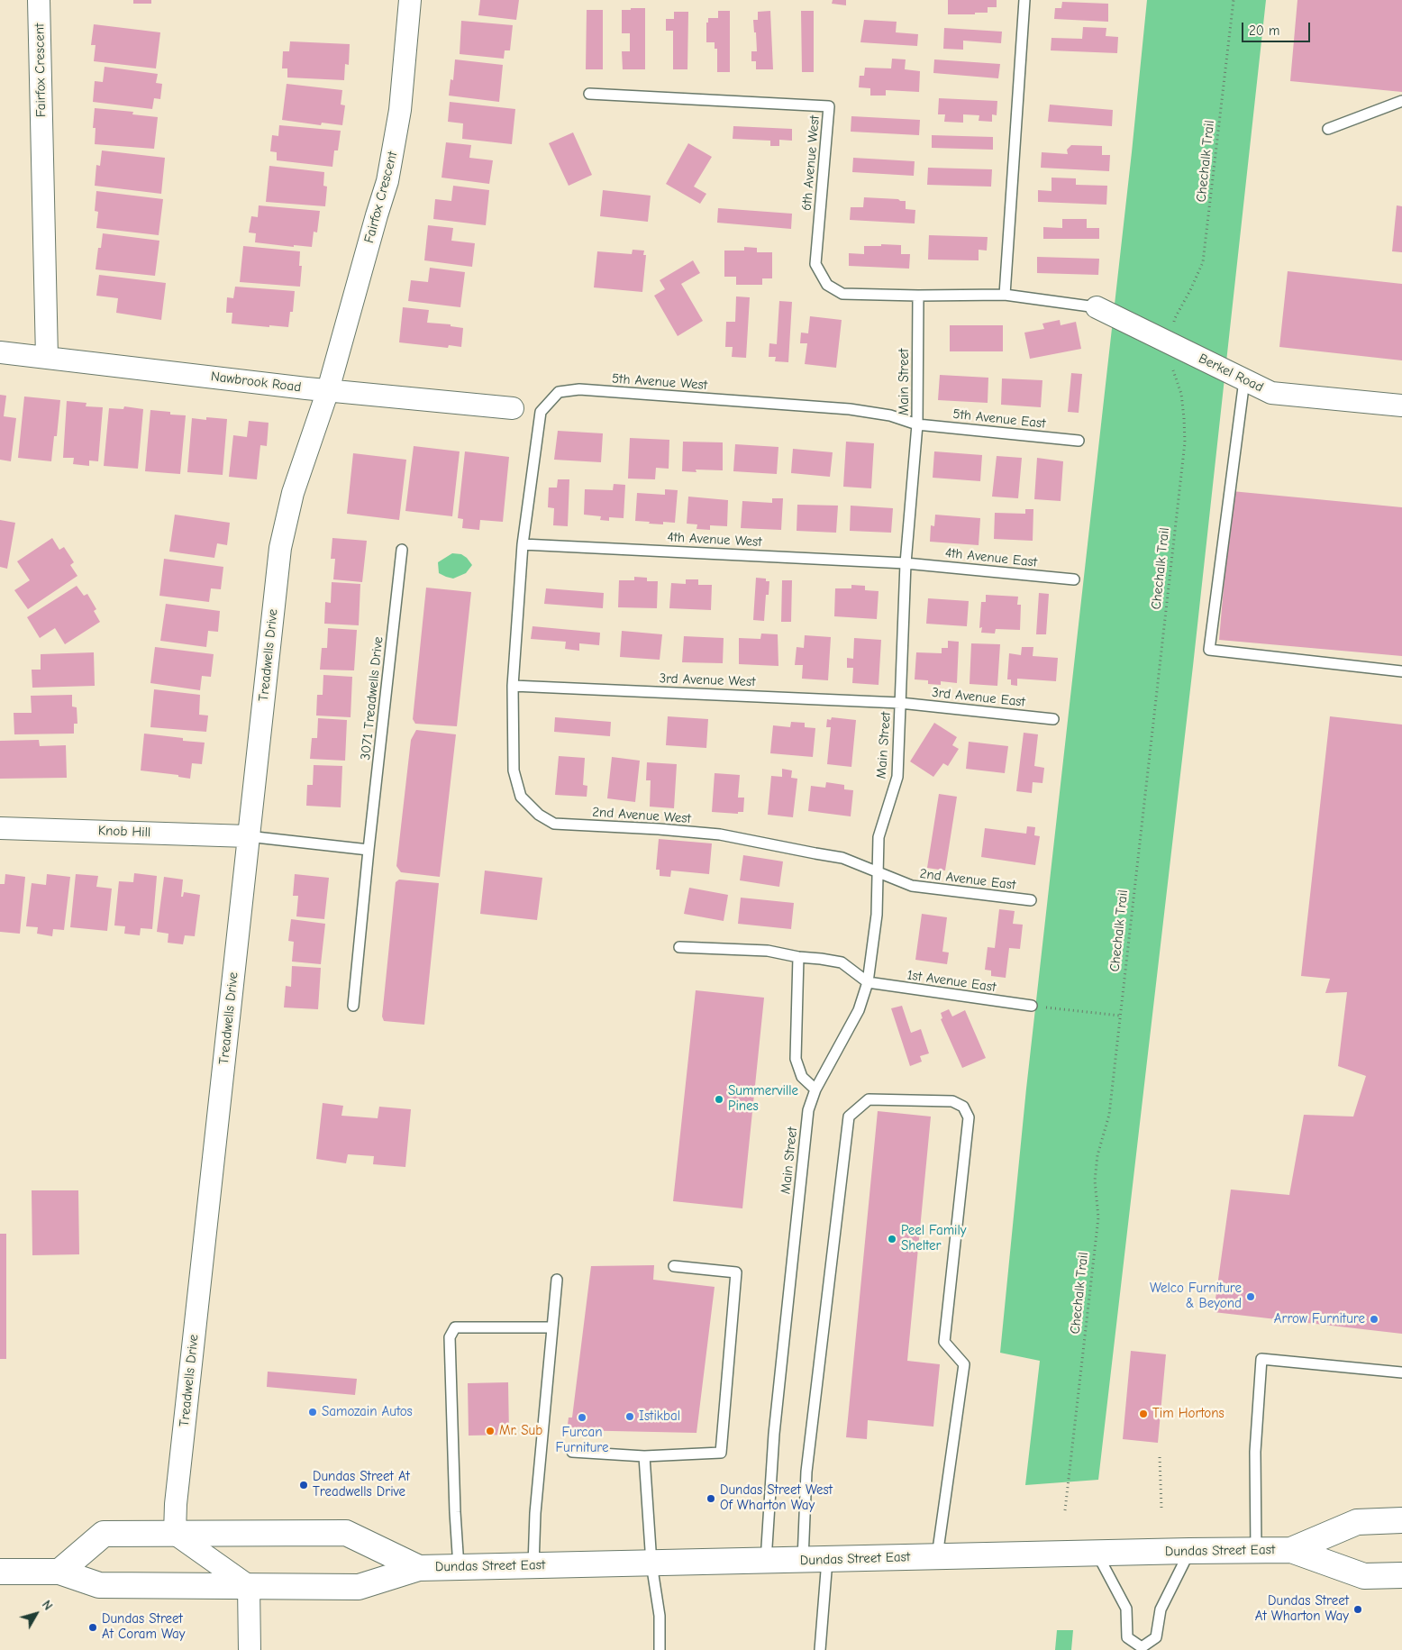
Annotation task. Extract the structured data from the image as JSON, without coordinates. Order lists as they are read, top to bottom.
{
  "streets": {
    "main road": ["Dundas Street East"],
    "street": [
      "Fairfox Crescent",
      "Berkel Road",
      "Nawbrook Road",
      "Treadwells Drive",
      "Knob Hill"
    ],
    "lane": [
      "6th Avenue West",
      "5th Avenue West",
      "Main Street",
      "5th Avenue East",
      "4th Avenue West",
      "4th Avenue East",
      "3rd Avenue West",
      "3rd Avenue East",
      "3071 Treadwells Drive",
      "2nd Avenue West",
      "2nd Avenue East",
      "1st Avenue East"
    ],
    "path": ["Chechalk Trail"]
  },
  "crossings": [
    ["Fairfox Crescent", "Nawbrook Road"],
    ["Fairfox Crescent", "Treadwells Drive"],
    ["6th Avenue West", "Main Street"],
    ["Nawbrook Road", "Treadwells Drive"],
    ["5th Avenue West", "Main Street"],
    ["5th Avenue West", "5th Avenue East"],
    ["5th Avenue West", "4th Avenue West"],
    ["5th Avenue West", "3rd Avenue West"],
    ["5th Avenue West", "2nd Avenue West"],
    ["Main Street", "5th Avenue East"],
    ["Main Street", "4th Avenue West"],
    ["Main Street", "4th Avenue East"],
    ["Main Street", "3rd Avenue West"],
    ["Main Street", "3rd Avenue East"],
    ["Main Street", "2nd Avenue West"],
    ["Main Street", "2nd Avenue East"],
    ["Main Street", "1st Avenue East"],
    ["Main Street", "Dundas Street East"],
    ["4th Avenue West", "4th Avenue East"],
    ["Treadwells Drive", "Knob Hill"],
    ["Treadwells Drive", "Dundas Street East"],
    ["3rd Avenue West", "3rd Avenue East"],
    ["3rd Avenue West", "2nd Avenue West"],
    ["2nd Avenue West", "2nd Avenue East"]
  ],
  "places": [
    "Summerville Pines",
    "Peel Family Shelter",
    "Welco Furniture & Beyond",
    "Arrow Furniture",
    "Samozain Autos",
    "Tim Hortons",
    "Istikbal",
    "Furcan Furniture",
    "Mr. Sub",
    "Dundas Street At Treadwells Drive",
    "Dundas Street West Of Wharton Way",
    "Dundas Street At Wharton Way",
    "Dundas Street At Coram Way"
  ],
  "scale_bar": "20 m",
  "north": "top right"
}
